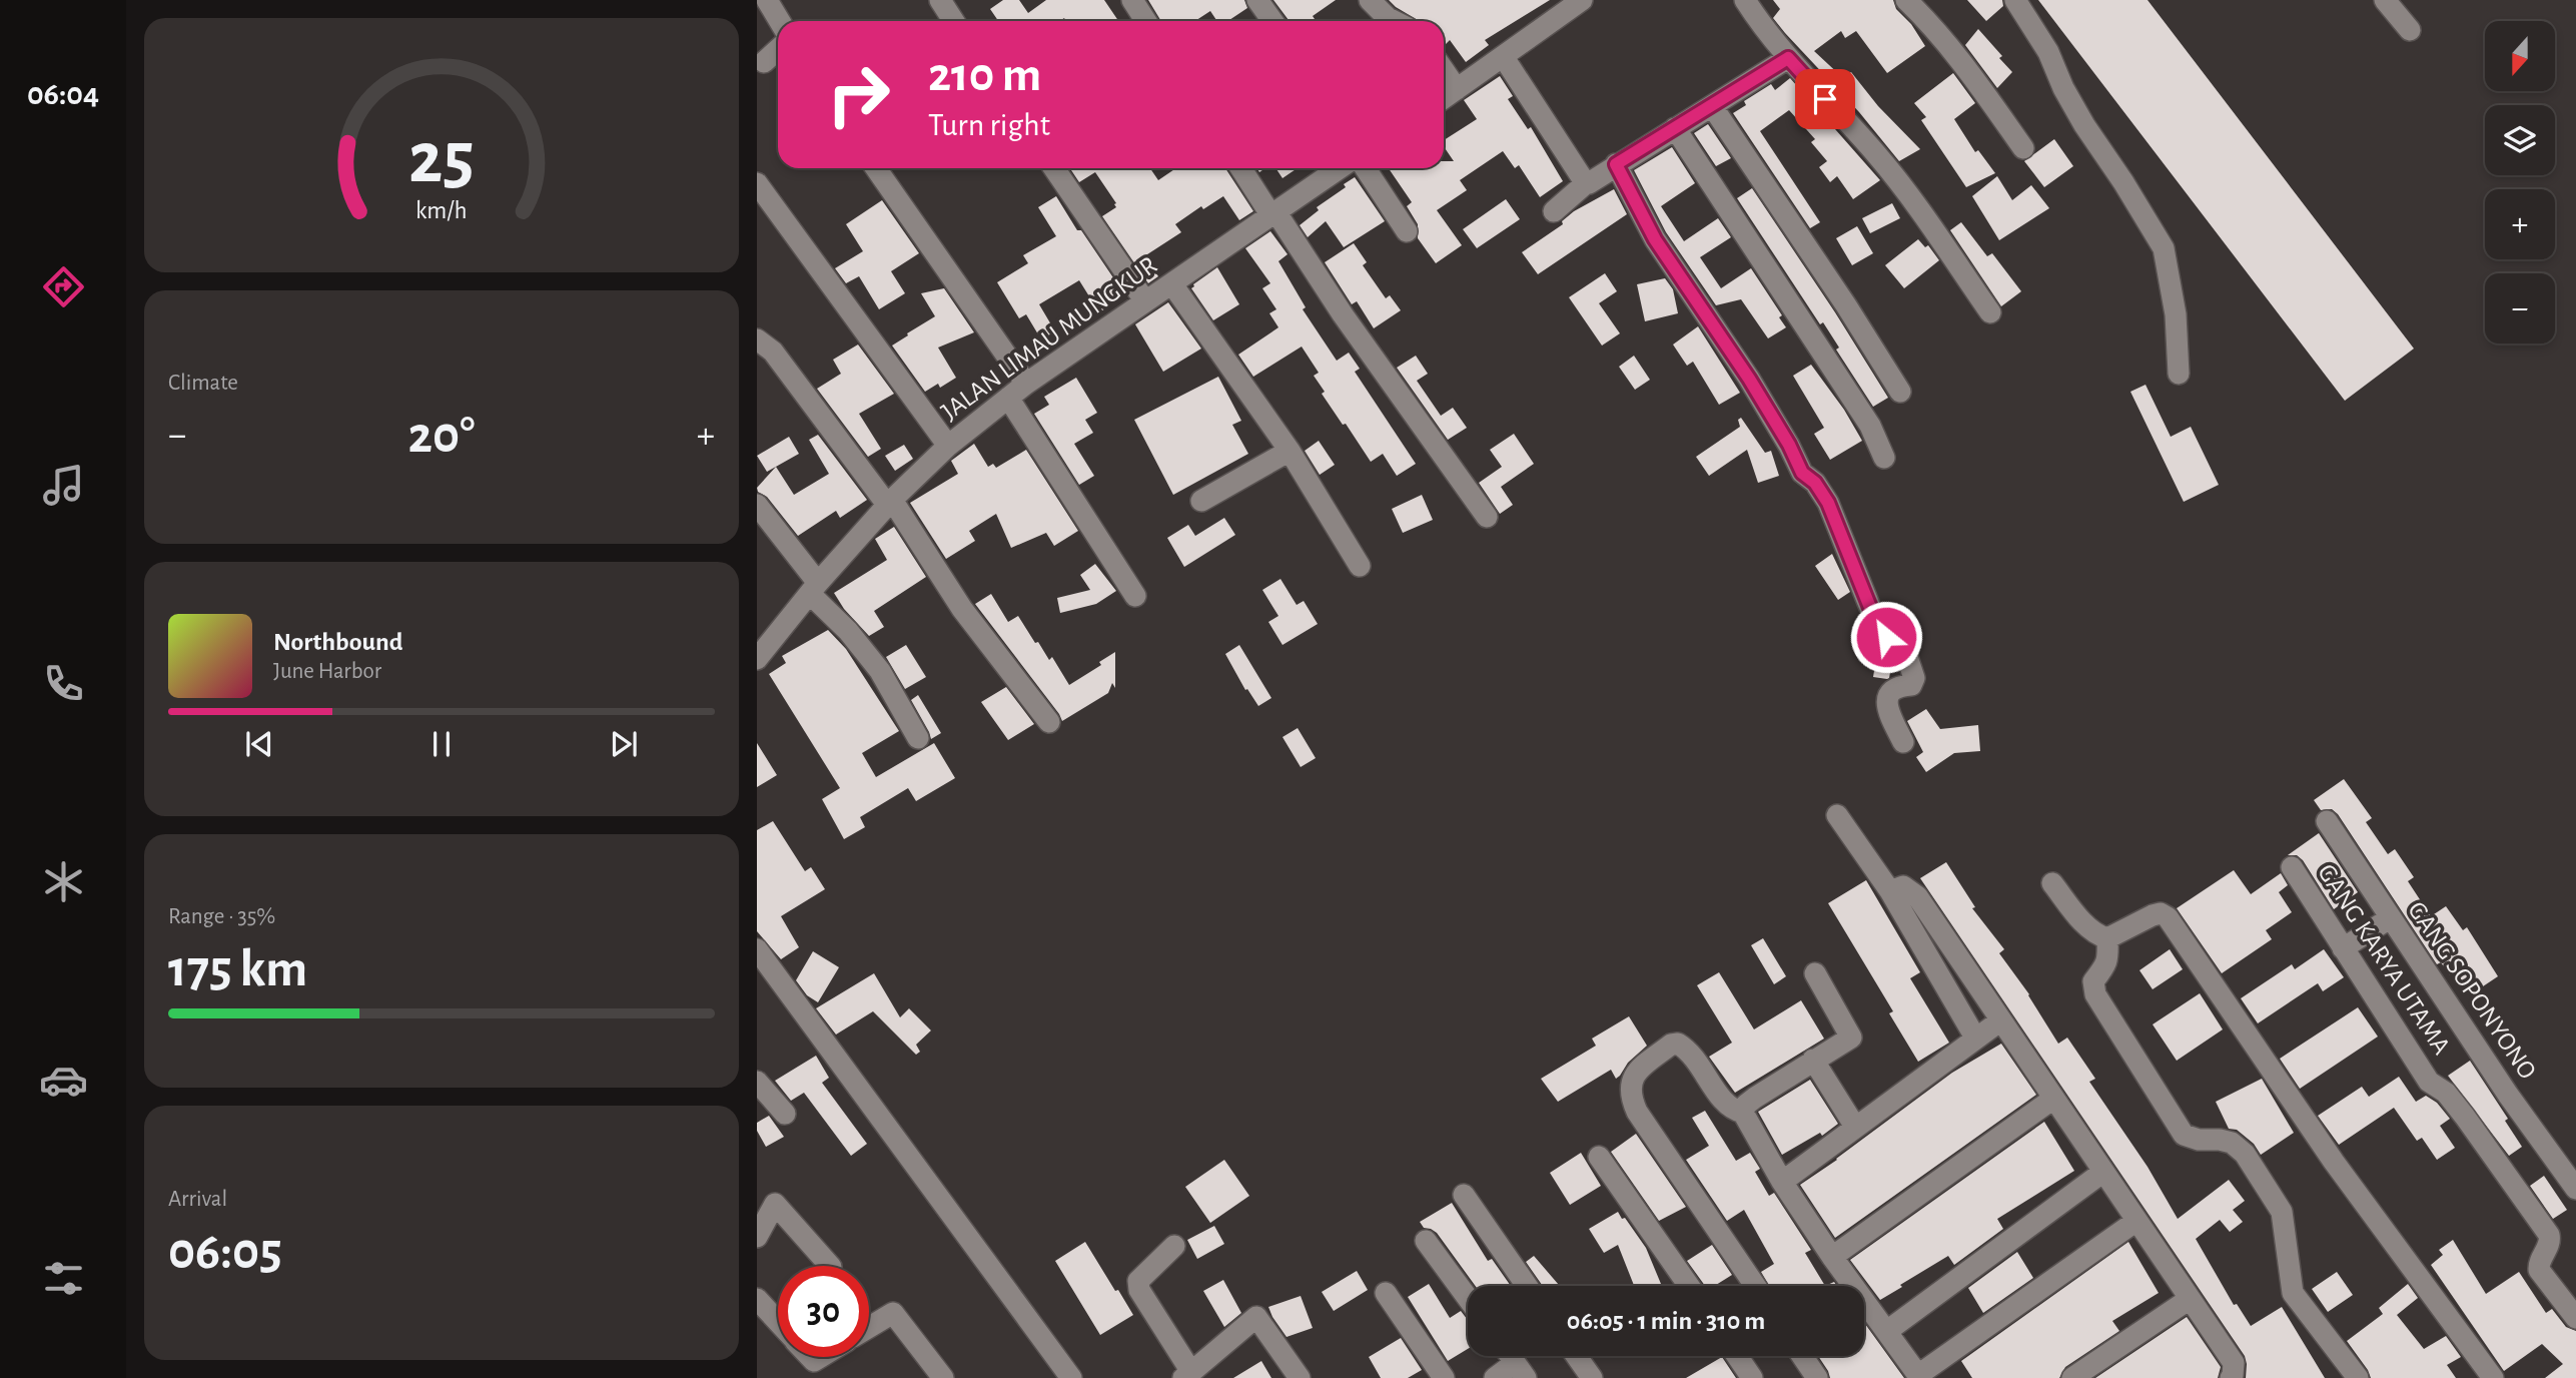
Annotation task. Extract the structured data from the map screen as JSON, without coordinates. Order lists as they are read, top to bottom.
{
  "streets": {
    "street": ["JALAN LIMAU MUNGKUR", "GANG KARYA UTAMA", "GANG SOPONYONO"]
  },
  "north": "bottom",
  "page": {
    "tabs": "06:04",
    "map_buttons": ["+", "−"],
    "turn": ["210 m", "Turn right"],
    "tile": [
      "Climate",
      ["Range · 35%", "175 km"],
      ["Arrival", "06:05"]
    ],
    "heat": ["−", "20°", "+"],
    "song": ["Northbound", "June Harbor"],
    "limit": "30",
    "trip": "06:05 · 1 min · 310 m",
    "gauge": ["25", "km/h"]
  }
}
